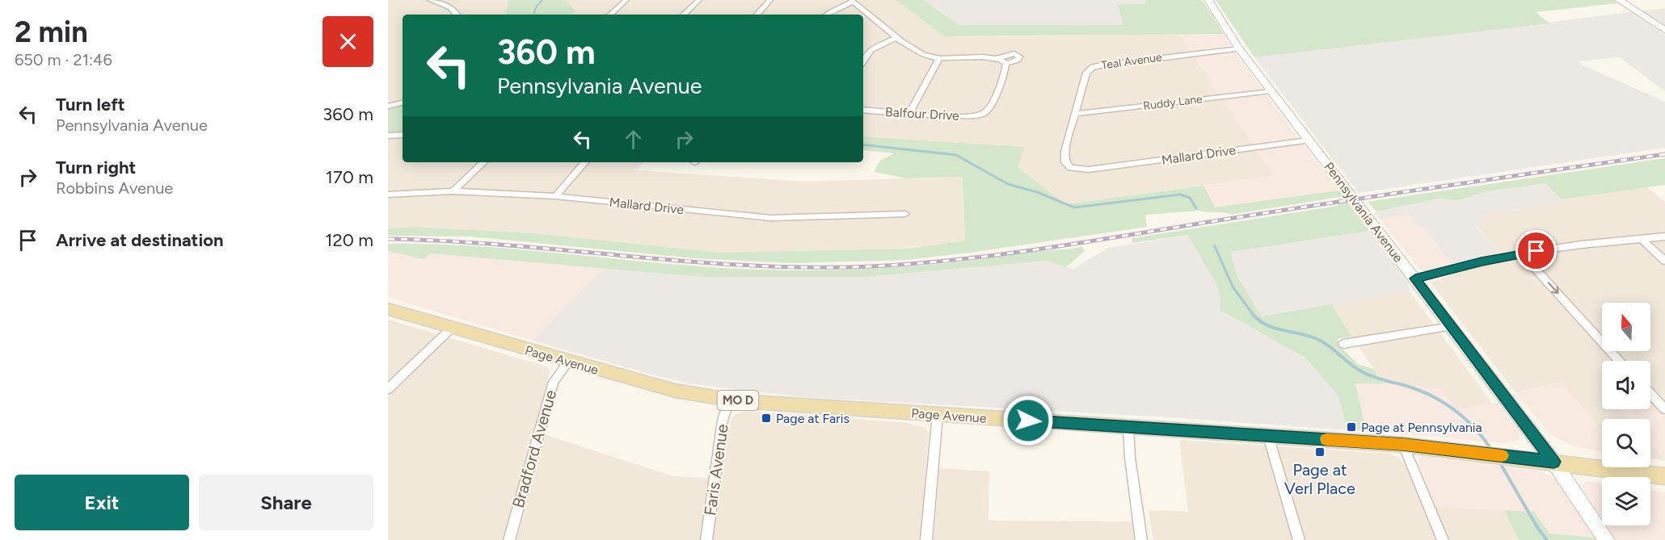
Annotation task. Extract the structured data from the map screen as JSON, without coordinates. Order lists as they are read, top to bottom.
{
  "streets": {
    "main road": ["Page Avenue", "MO D"],
    "street": [
      "Teal Avenue",
      "Ruddy Lane",
      "Balfour Drive",
      "Mallard Drive",
      "Pennsylvania Avenue",
      "Bradford Avenue",
      "Faris Avenue"
    ]
  },
  "crossings": [
    ["Teal Avenue", "Ruddy Lane"],
    ["Teal Avenue", "Mallard Drive"],
    ["Teal Avenue", "Pennsylvania Avenue"],
    ["Ruddy Lane", "Pennsylvania Avenue"],
    ["Mallard Drive", "Pennsylvania Avenue"],
    ["Pennsylvania Avenue", "Page Avenue"],
    ["Page Avenue", "Bradford Avenue"],
    ["Page Avenue", "Faris Avenue"]
  ],
  "places": {
    "transit": ["Page at Faris", "Page at Pennsylvania", "Page at Verl Place"]
  },
  "north": "top",
  "page": {
    "heading": ["2 min", "650 m · 21:46"],
    "turn": ["360 m", "Pennsylvania Avenue"],
    "list": [
      {
        "name": "Turn left",
        "note": "Pennsylvania Avenue",
        "value": "360 m"
      },
      {
        "name": "Turn right",
        "note": "Robbins Avenue",
        "value": "170 m"
      },
      {
        "name": "Arrive at destination",
        "value": "120 m"
      }
    ],
    "buttons": ["Exit", "Share"]
  }
}
